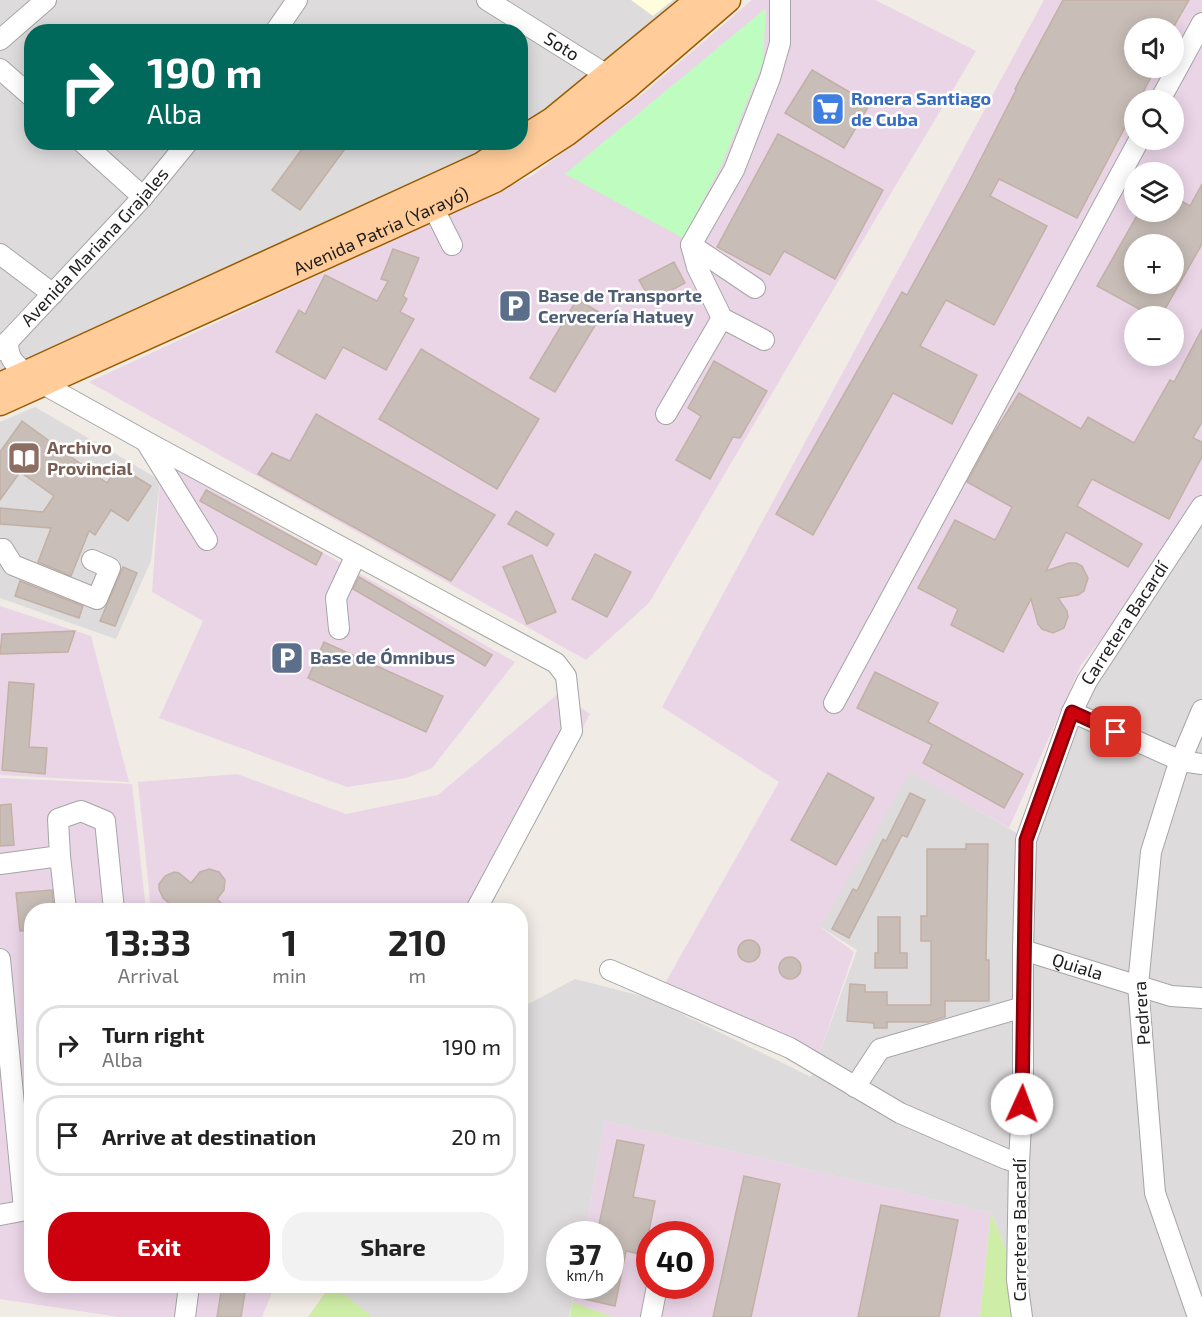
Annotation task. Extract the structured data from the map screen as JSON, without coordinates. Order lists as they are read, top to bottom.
{
  "streets": {
    "main road": ["Avenida Patria (Yarayó)"],
    "street": [
      "Soto",
      "Avenida Mariana Grajales",
      "Carretera Bacardí",
      "Quiala",
      "Pedrera"
    ]
  },
  "crossings": [
    ["Carretera Bacardí", "Quiala"],
    ["Quiala", "Pedrera"]
  ],
  "places": {
    "supermarket": ["Ronera Santiago de Cuba"],
    "parking": ["Base de Transporte Cervecería Hatuey", "Base de Ómnibus"],
    "library": ["Archivo Provincial"]
  },
  "page": {
    "map_buttons": ["+", "−"],
    "turn": ["190 m", "Alba"],
    "eta": [
      "13:33",
      "Arrival",
      "1",
      "min",
      "210",
      "m"
    ],
    "list": [
      {
        "name": "Turn right",
        "note": "Alba",
        "value": "190 m"
      },
      {
        "name": "Arrive at destination",
        "value": "20 m"
      }
    ],
    "buttons": ["Exit", "Share"],
    "speed": "37 km/h",
    "limit": "40"
  }
}
